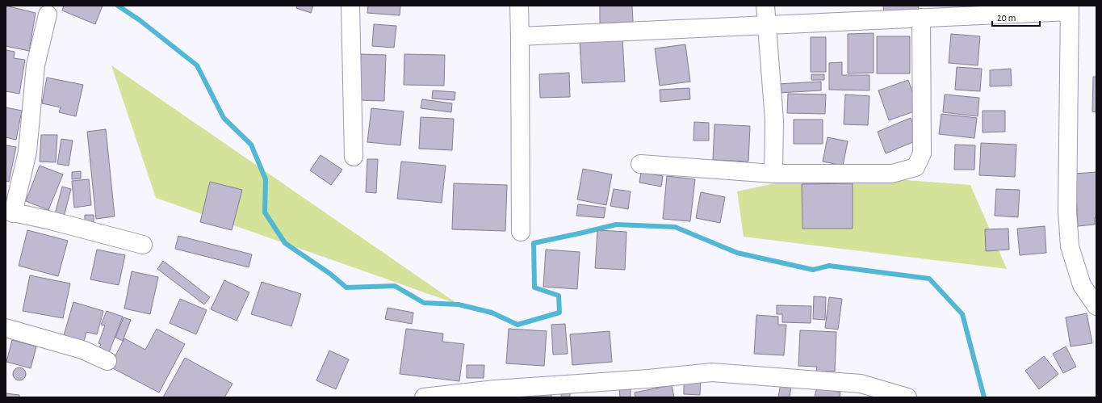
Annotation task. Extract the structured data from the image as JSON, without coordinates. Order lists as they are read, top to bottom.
{
  "scale_bar": "20 m"
}
